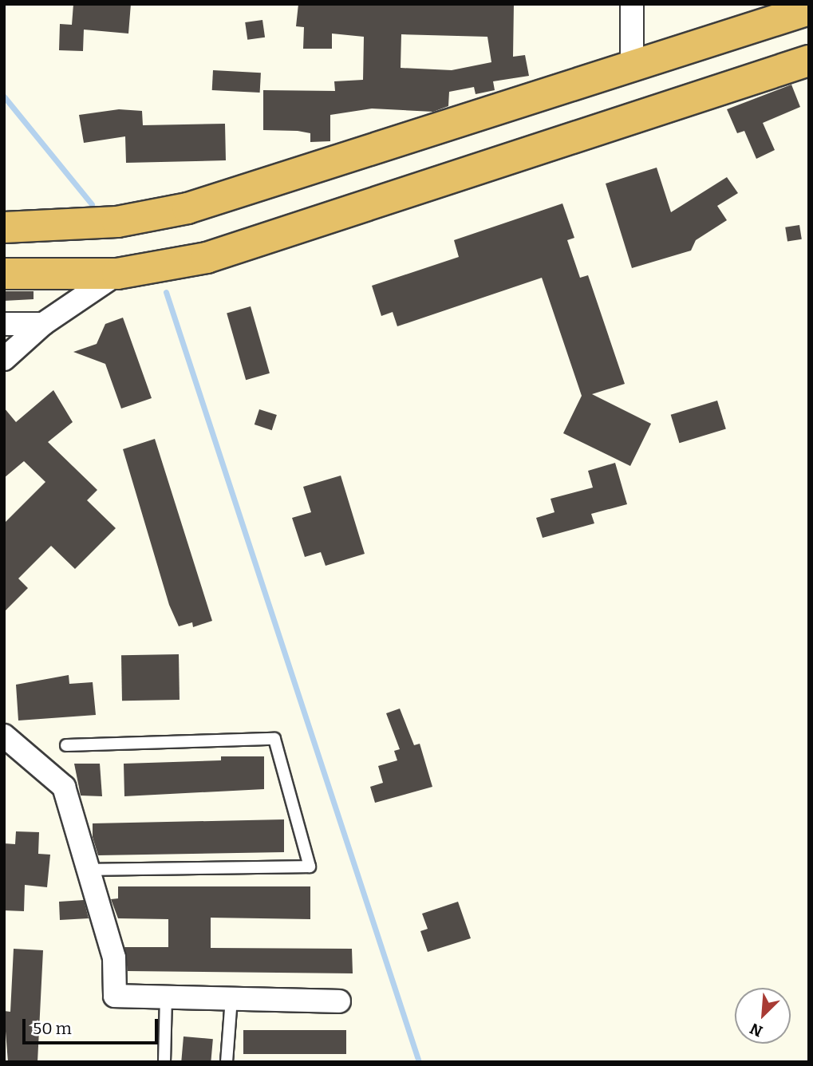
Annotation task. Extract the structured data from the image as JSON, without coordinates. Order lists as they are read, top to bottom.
{
  "scale_bar": "50 m",
  "north": "bottom left"
}
